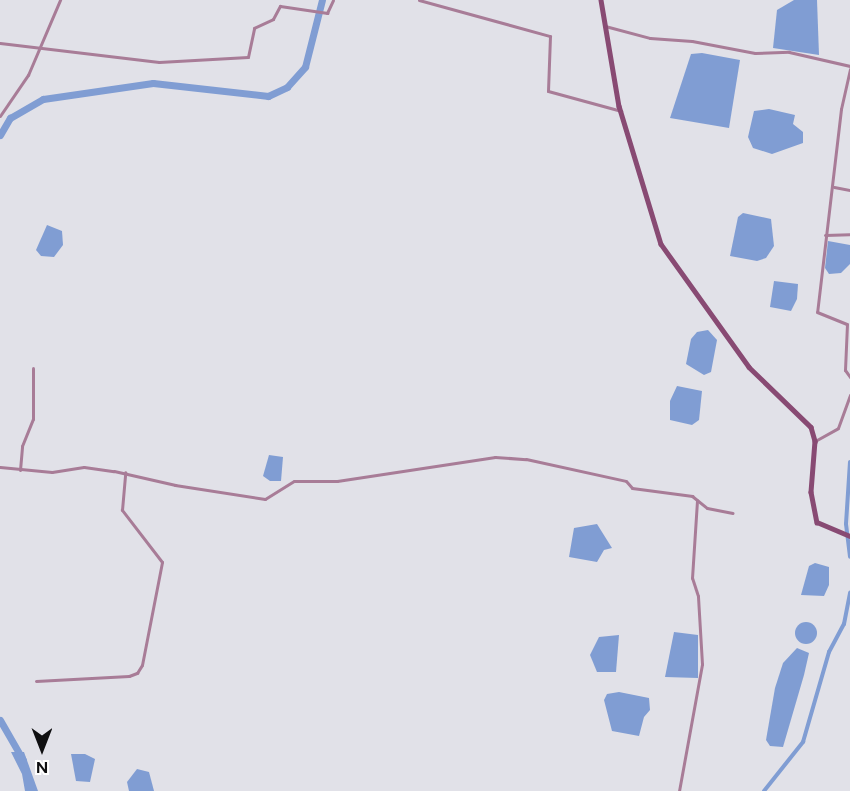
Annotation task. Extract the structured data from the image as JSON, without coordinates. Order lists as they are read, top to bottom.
{
  "north": "bottom"
}
